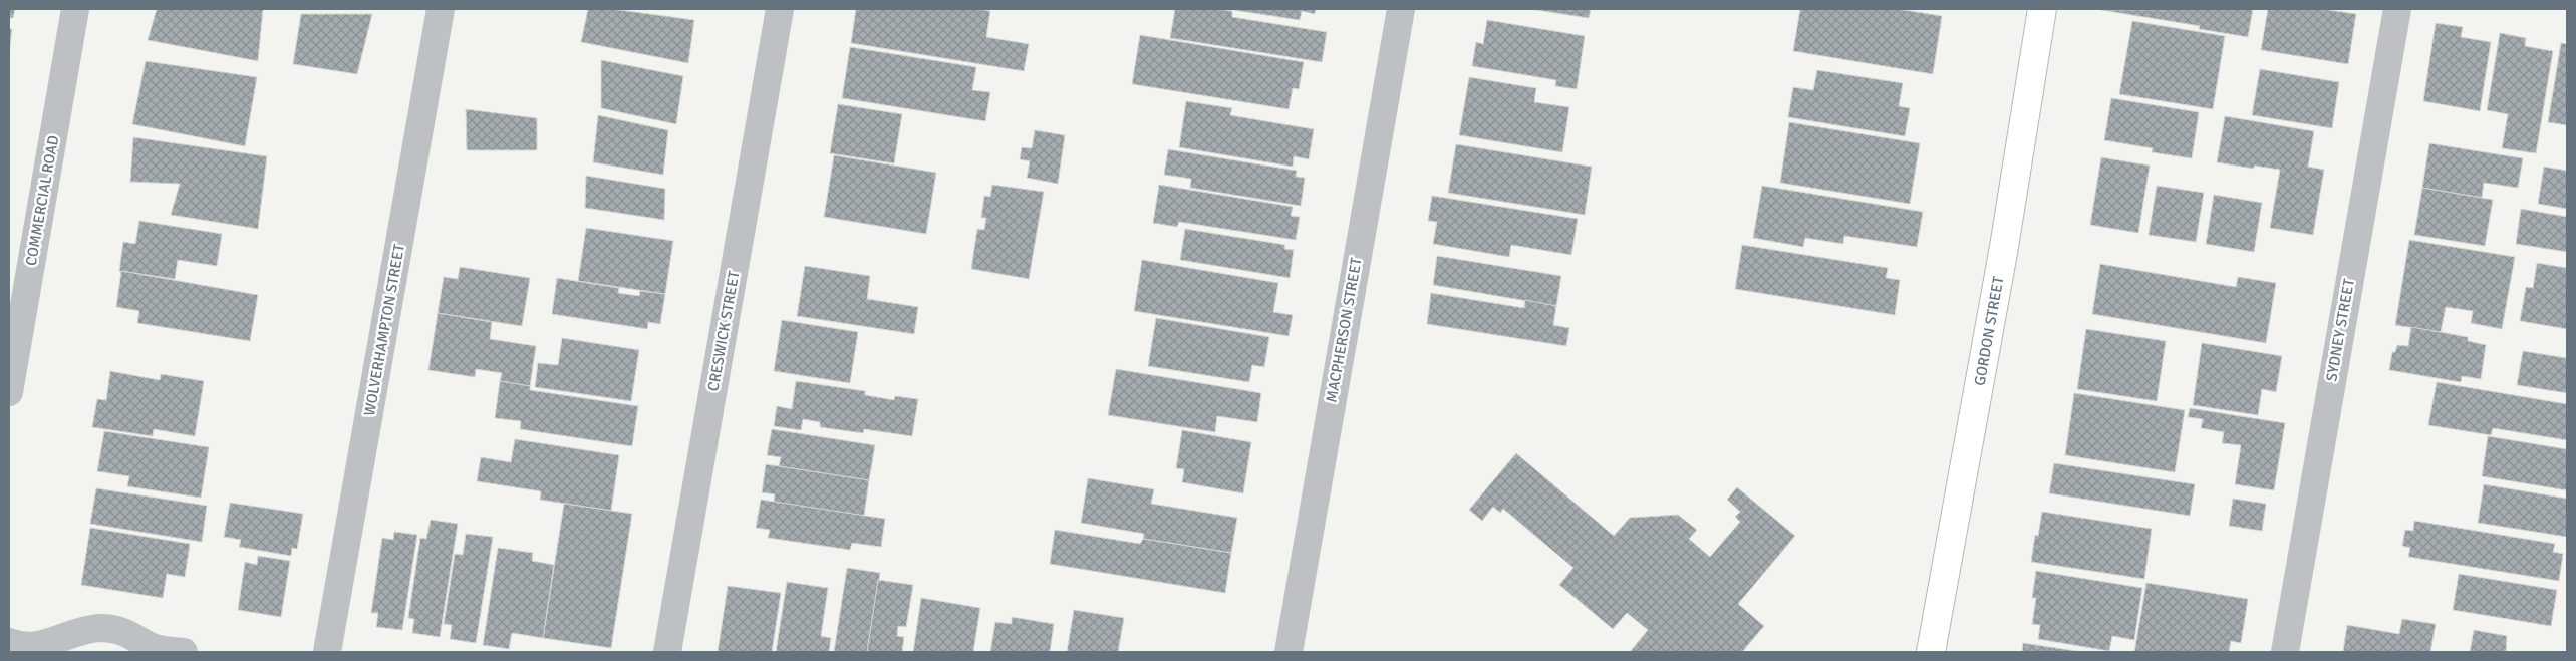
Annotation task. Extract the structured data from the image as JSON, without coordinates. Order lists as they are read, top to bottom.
{
  "streets": {
    "main road": ["GORDON STREET"],
    "street": [
      "COMMERCIAL ROAD",
      "WOLVERHAMPTON STREET",
      "MACPHERSON STREET",
      "SYDNEY STREET",
      "CRESWICK STREET"
    ]
  }
}
